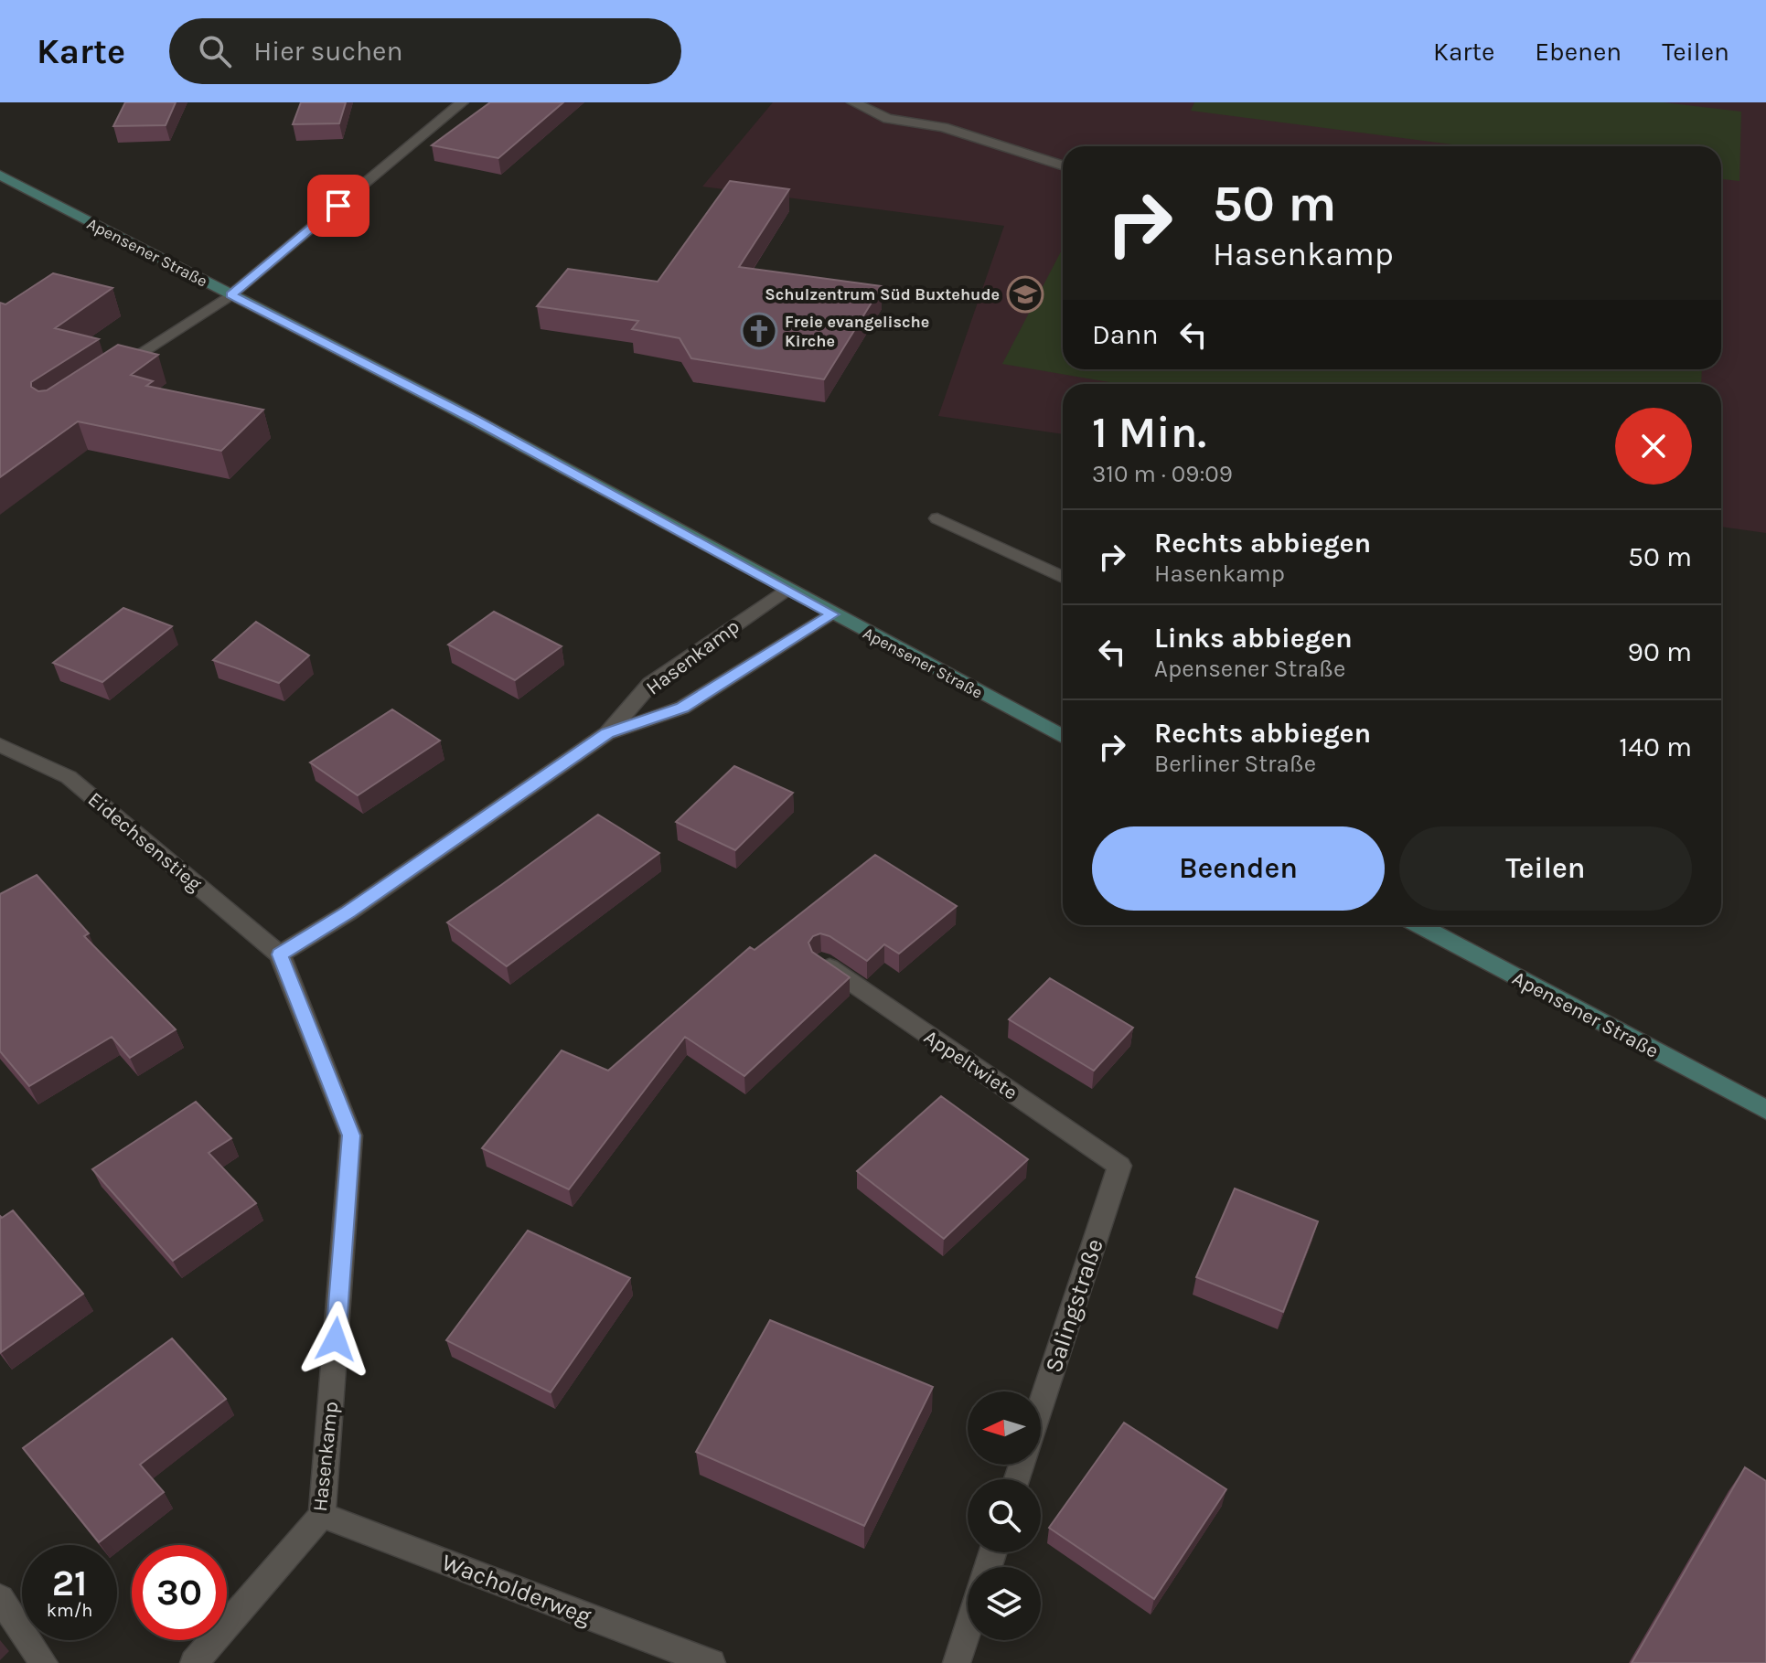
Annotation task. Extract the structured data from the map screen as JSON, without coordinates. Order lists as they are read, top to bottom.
{
  "streets": {
    "main road": ["Apensener Straße"],
    "street": [
      "Hasenkamp",
      "Eidechsenstieg",
      "Appeltwiete",
      "Salingstraße",
      "Wacholderweg"
    ]
  },
  "crossings": [
    ["Apensener Straße", "Hasenkamp"],
    ["Hasenkamp", "Eidechsenstieg"],
    ["Hasenkamp", "Wacholderweg"],
    ["Appeltwiete", "Salingstraße"]
  ],
  "places": {
    "school or university": ["Schulzentrum Süd Buxtehude"],
    "church": ["Freie evangelische Kirche"]
  },
  "north": "left",
  "page": {
    "header": "Karte",
    "search": "Hier suchen",
    "nav": ["Karte", "Ebenen", "Teilen"],
    "turn": ["50 m", "Hasenkamp"],
    "then": "Dann",
    "heading": ["1 Min.", "310 m · 09:09"],
    "list": [
      {
        "name": "Rechts abbiegen",
        "note": "Hasenkamp",
        "value": "50 m"
      },
      {
        "name": "Links abbiegen",
        "note": "Apensener Straße",
        "value": "90 m"
      },
      {
        "name": "Rechts abbiegen",
        "note": "Berliner Straße",
        "value": "140 m"
      }
    ],
    "buttons": ["Beenden", "Teilen"],
    "speed": "21 km/h",
    "limit": "30"
  }
}
